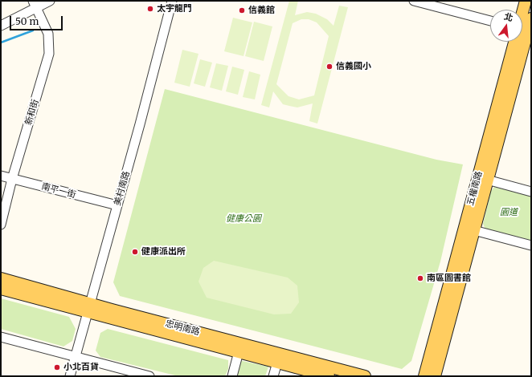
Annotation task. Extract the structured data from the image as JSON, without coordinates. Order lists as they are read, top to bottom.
{
  "streets": {
    "main road": ["五權南路", "忠明南路"],
    "street": ["新和街", "美村南路", "南平一街"]
  },
  "crossings": [
    ["新和街", "南平一街"],
    ["美村南路", "南平一街"],
    ["美村南路", "忠明南路"]
  ],
  "parks": ["園道", "健康公園"],
  "places": [
    "太宇龍門",
    "信義館",
    "信義國小",
    "健康派出所",
    "南區圖書館",
    "小北百貨"
  ],
  "scale_bar": "50 m",
  "north": "top"
}
